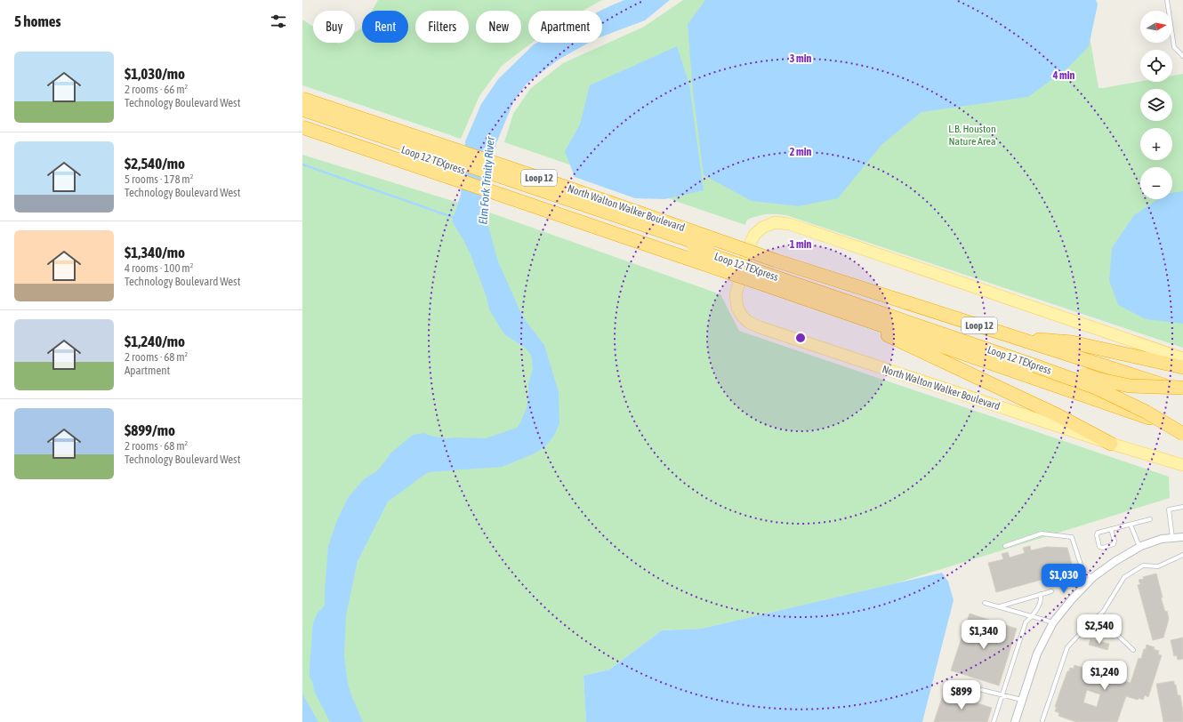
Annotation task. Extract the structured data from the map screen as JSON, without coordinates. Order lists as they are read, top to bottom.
{
  "streets": {
    "highway": ["Loop 12 TEXpress", "Loop 12", "North Walton Walker Boulevard"]
  },
  "crossings": [
    ["Loop 12 TEXpress", "North Walton Walker Boulevard"]
  ],
  "water": ["Elm Fork Trinity River"],
  "parks": ["L.B. Houston Nature Area"],
  "north": "right",
  "page": {
    "heading": "5 homes",
    "map_buttons": ["+", "−"],
    "chip": [
      "Buy",
      "Rent",
      "Filters",
      "New",
      "Apartment"
    ],
    "list": [
      {
        "name": "$1,030/mo",
        "note": "2 rooms · 66 m² · Technology Boulevard West"
      },
      {
        "name": "$2,540/mo",
        "note": "5 rooms · 178 m² · Technology Boulevard West"
      },
      {
        "name": "$1,340/mo",
        "note": "4 rooms · 100 m² · Technology Boulevard West"
      },
      {
        "name": "$1,240/mo",
        "note": "2 rooms · 68 m² · Apartment"
      },
      {
        "name": "$899/mo",
        "note": "2 rooms · 68 m² · Technology Boulevard West"
      }
    ],
    "price": [
      "$1,030",
      "$2,540",
      "$1,340",
      "$1,240",
      "$899"
    ]
  },
  "rings": [
    "3 min",
    "4 min",
    "2 min",
    "1 min"
  ]
}
